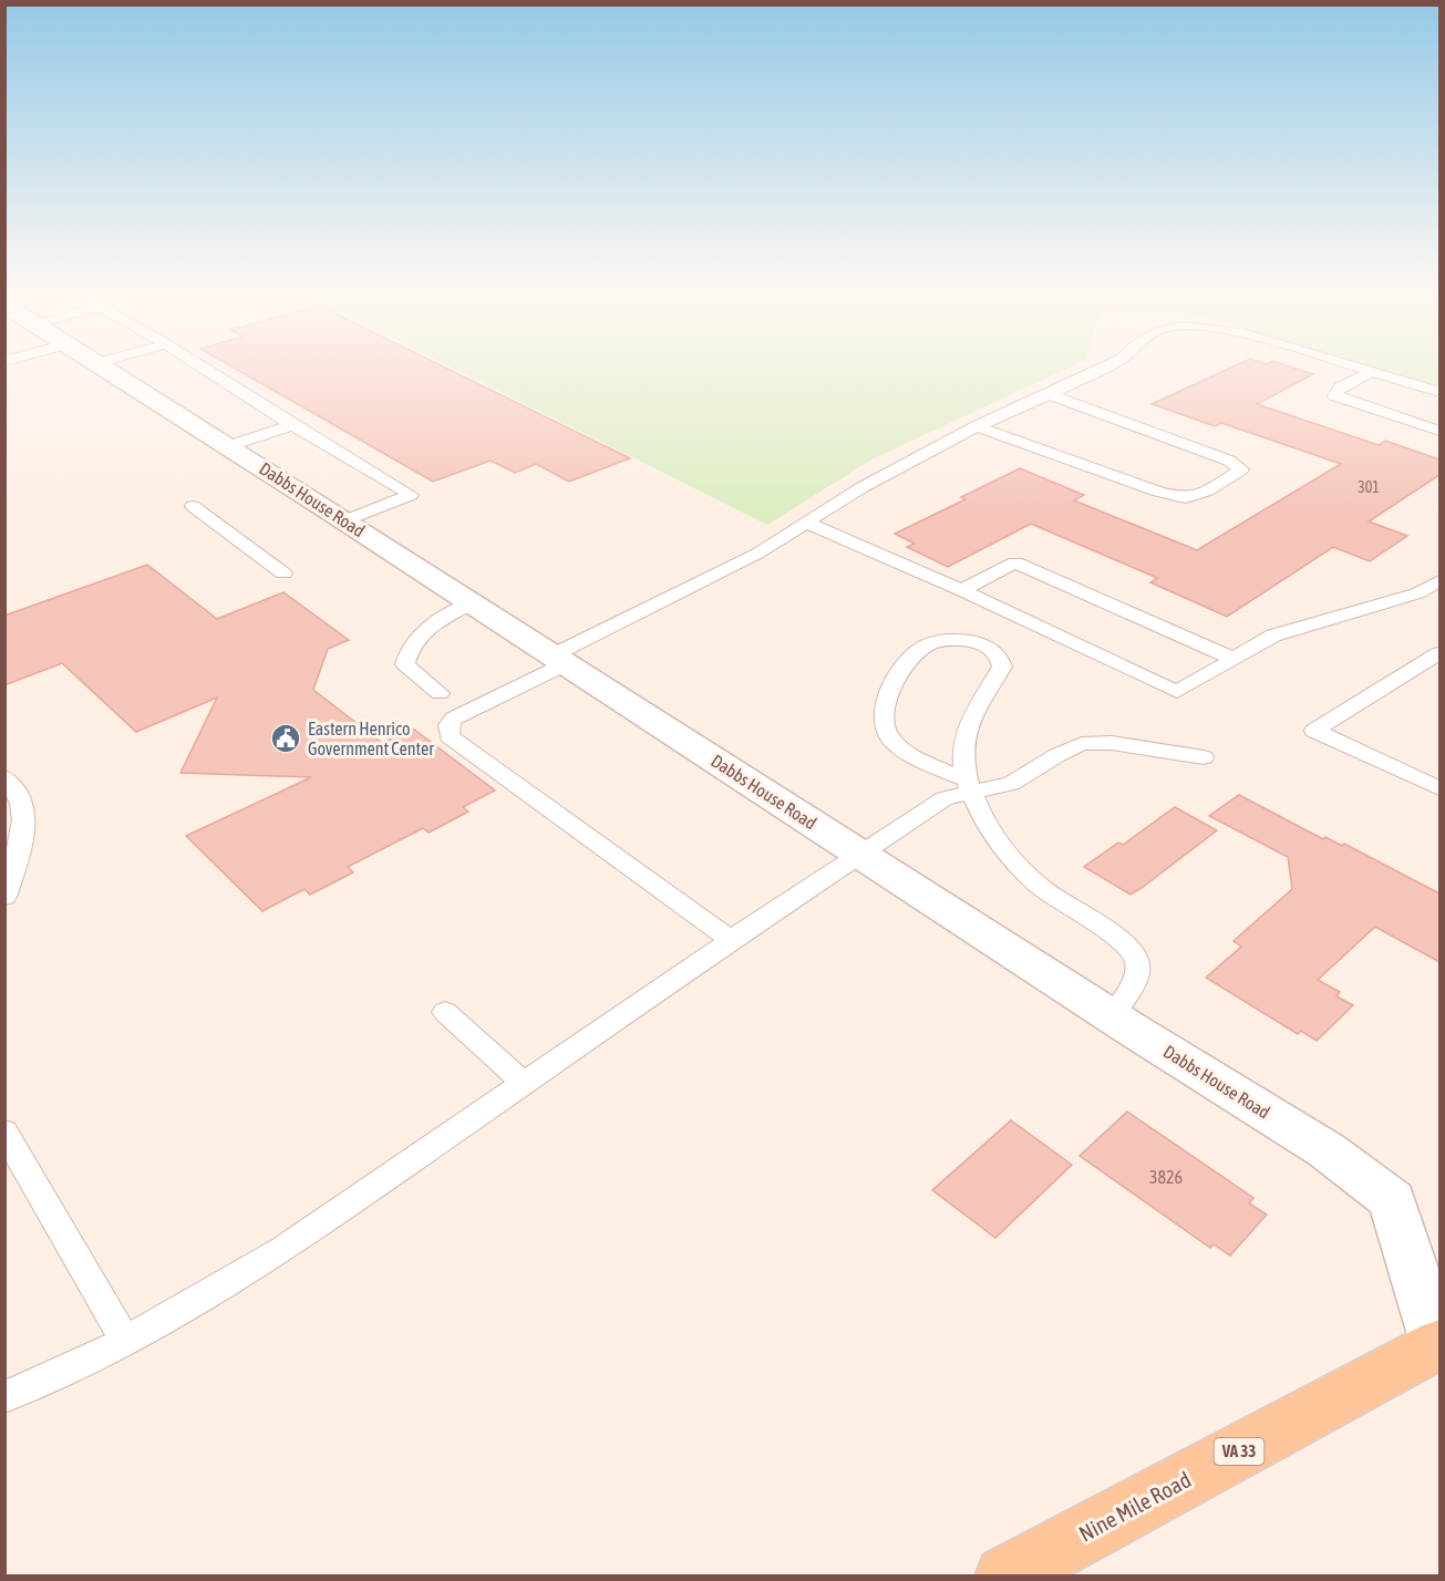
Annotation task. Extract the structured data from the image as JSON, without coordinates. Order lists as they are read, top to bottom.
{
  "streets": {
    "main road": ["VA 33", "Nine Mile Road"],
    "street": ["Dabbs House Road"]
  },
  "crossings": [
    ["Dabbs House Road", "Nine Mile Road"]
  ],
  "places": {
    "public building": ["Eastern Henrico Government Center"]
  },
  "house_numbers": ["301", "3826"]
}
